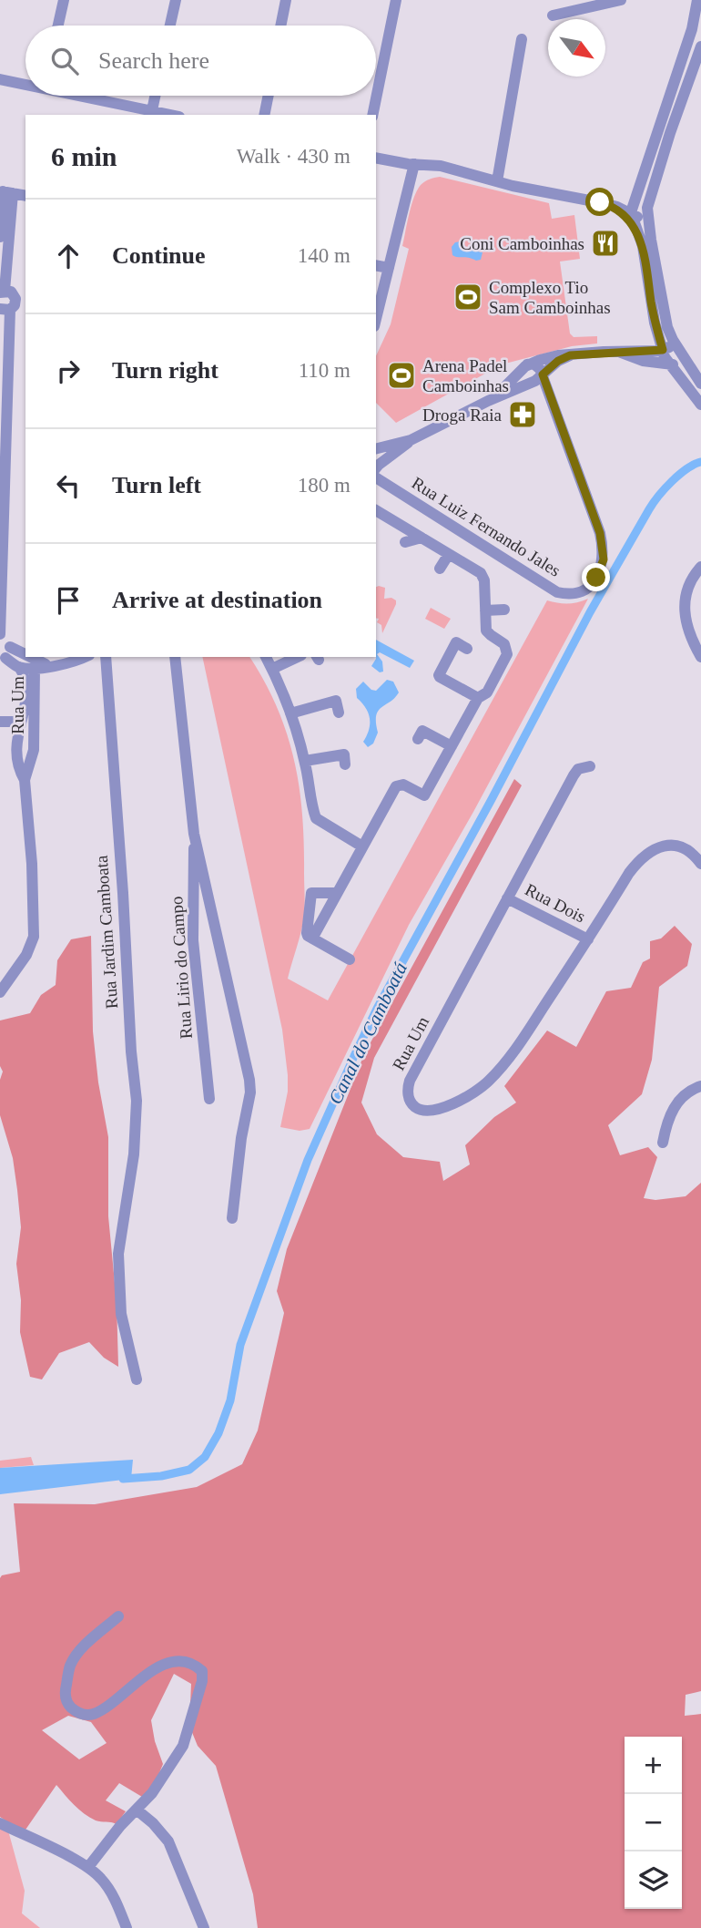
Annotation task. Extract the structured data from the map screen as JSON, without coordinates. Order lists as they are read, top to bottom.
{
  "streets": {
    "street": [
      "Rua Luiz Fernando Jales",
      "Rua Um",
      "Rua Dois",
      "Rua Jardim Camboata",
      "Rua Lirio do Campo"
    ]
  },
  "crossings": [
    ["Rua Um", "Rua Dois"]
  ],
  "water": ["Canal do Camboatá"],
  "places": {
    "restaurant": ["Coni Camboinhas"],
    "sports": ["Complexo Tio Sam Camboinhas", "Arena Padel Camboinhas"],
    "pharmacy": ["Droga Raia"]
  },
  "north": "bottom right",
  "page": {
    "search": "Search here",
    "heading": ["6 min", "Walk · 430 m"],
    "list": [
      ["Continue", "140 m"],
      ["Turn right", "110 m"],
      ["Turn left", "180 m"],
      "Arrive at destination"
    ],
    "map_buttons": ["+", "−"]
  }
}
